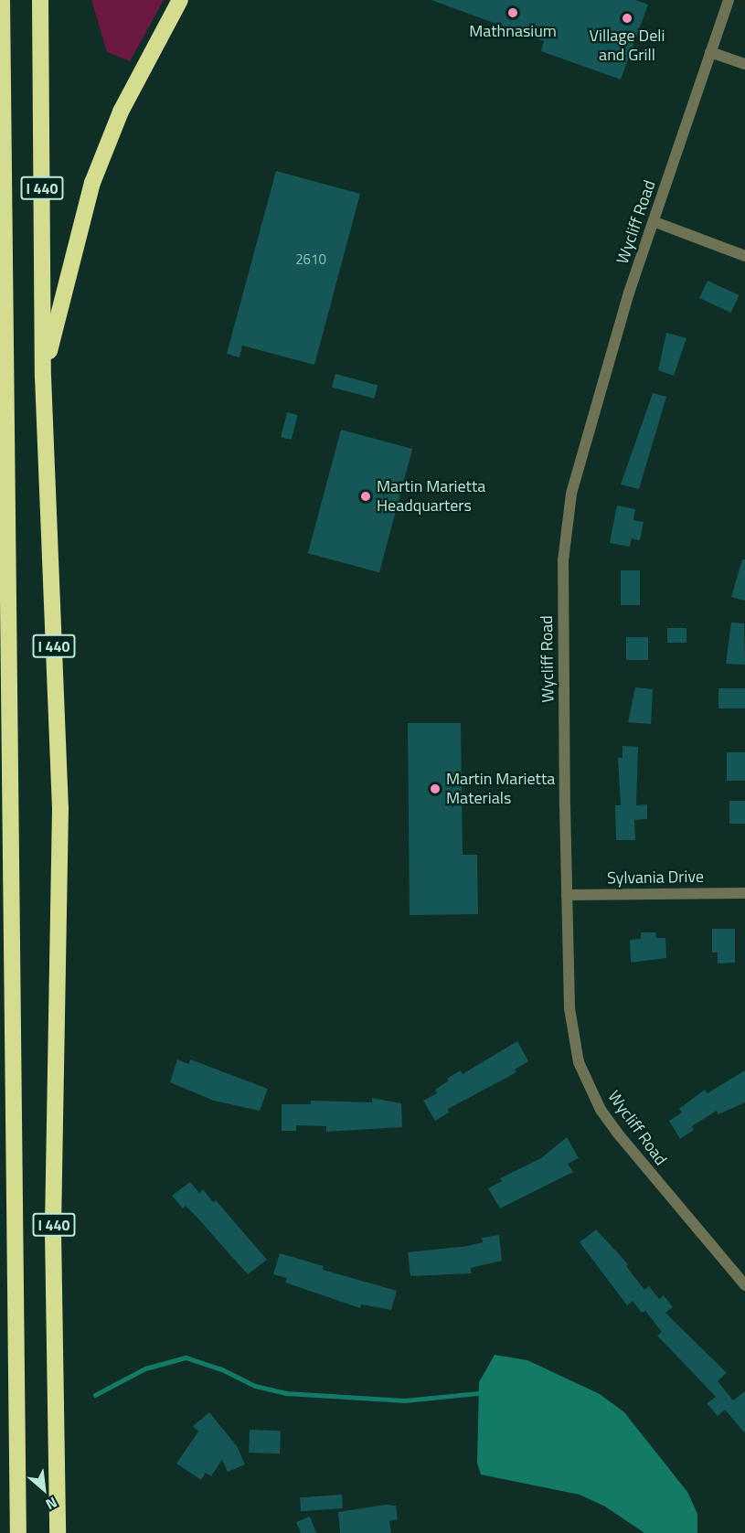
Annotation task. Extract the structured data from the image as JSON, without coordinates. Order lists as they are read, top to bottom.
{
  "streets": {
    "highway": ["I 440"],
    "street": ["Wycliff Road", "Sylvania Drive"]
  },
  "crossings": [
    ["Wycliff Road", "Sylvania Drive"]
  ],
  "places": [
    "Mathnasium",
    "Village Deli and Grill",
    "Martin Marietta Headquarters",
    "Martin Marietta Materials"
  ],
  "house_numbers": ["2610"],
  "north": "bottom right"
}
